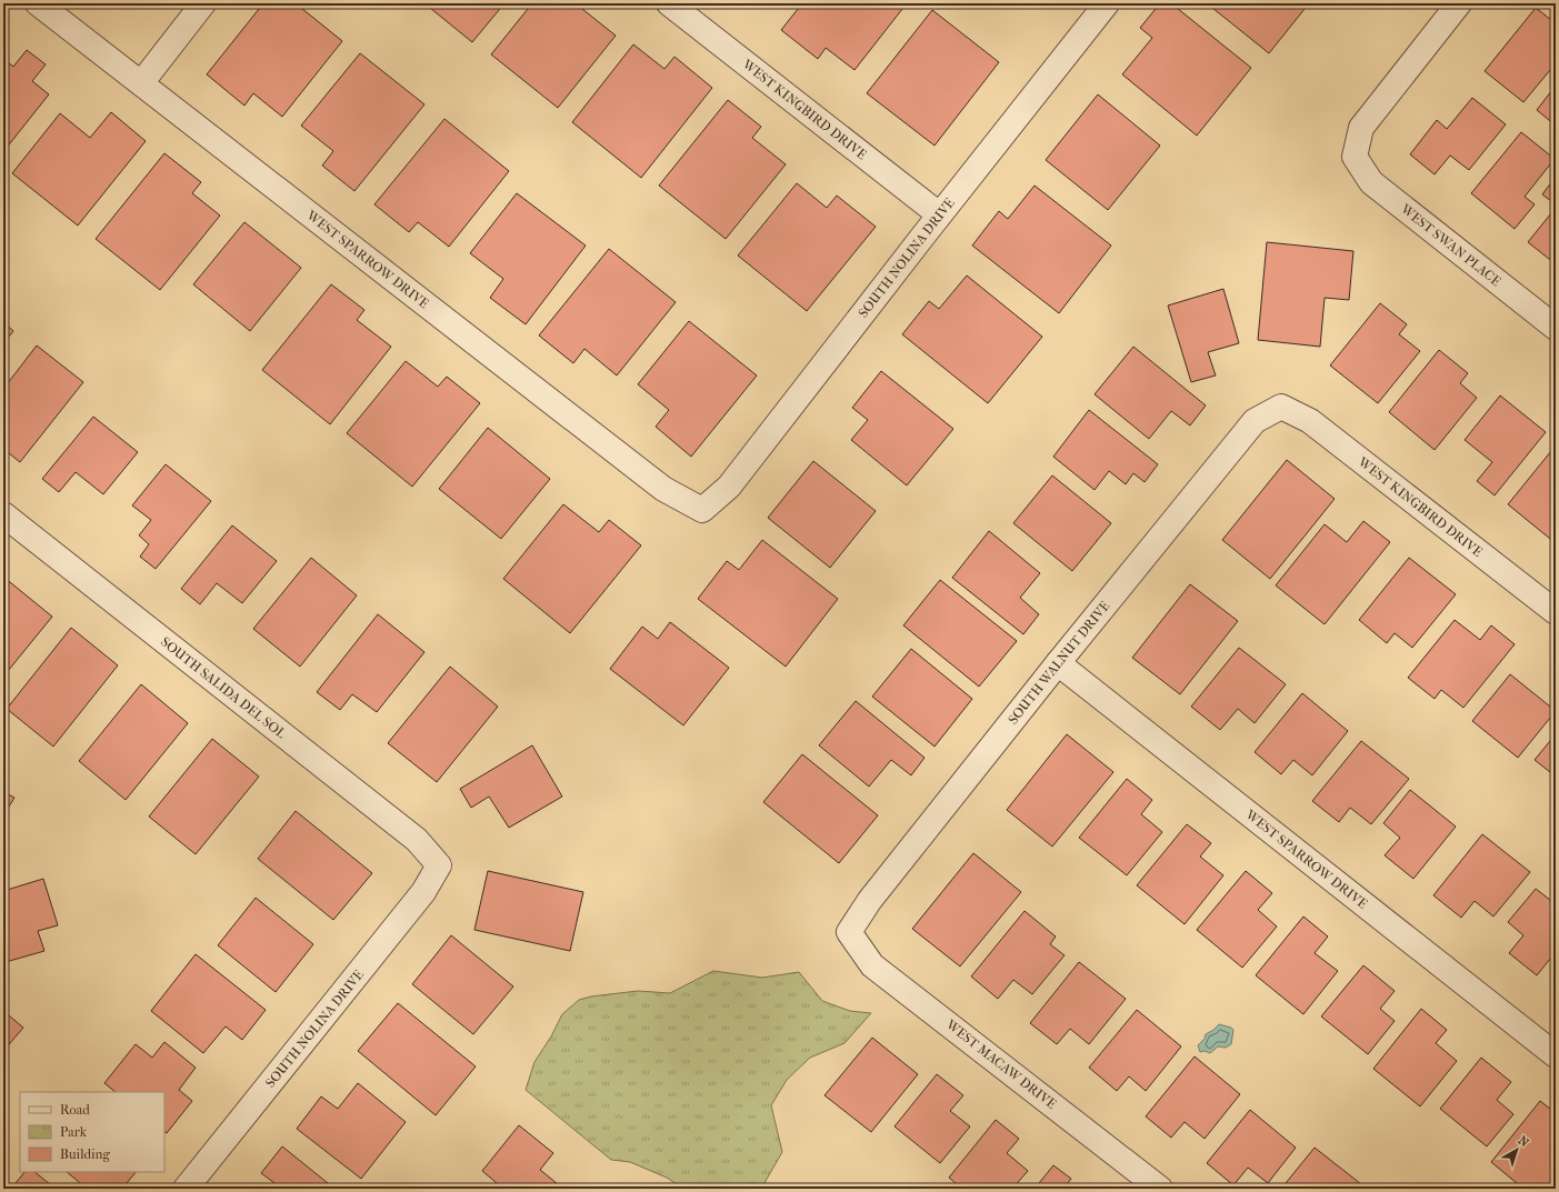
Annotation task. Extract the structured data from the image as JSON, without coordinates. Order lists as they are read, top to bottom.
{
  "streets": {
    "street": [
      "WEST KINGBIRD DRIVE",
      "WEST SWAN PLACE",
      "SOUTH NOLINA DRIVE",
      "WEST SPARROW DRIVE",
      "SOUTH WALNUT DRIVE",
      "SOUTH SALIDA DEL SOL",
      "WEST MACAW DRIVE"
    ]
  },
  "crossings": [
    ["WEST KINGBIRD DRIVE", "SOUTH NOLINA DRIVE"],
    ["WEST KINGBIRD DRIVE", "SOUTH WALNUT DRIVE"],
    ["SOUTH NOLINA DRIVE", "WEST SPARROW DRIVE"],
    ["SOUTH NOLINA DRIVE", "SOUTH SALIDA DEL SOL"],
    ["WEST SPARROW DRIVE", "SOUTH WALNUT DRIVE"],
    ["SOUTH WALNUT DRIVE", "WEST MACAW DRIVE"]
  ],
  "legend": ["Road", "Park", "Building"],
  "north": "top right"
}
